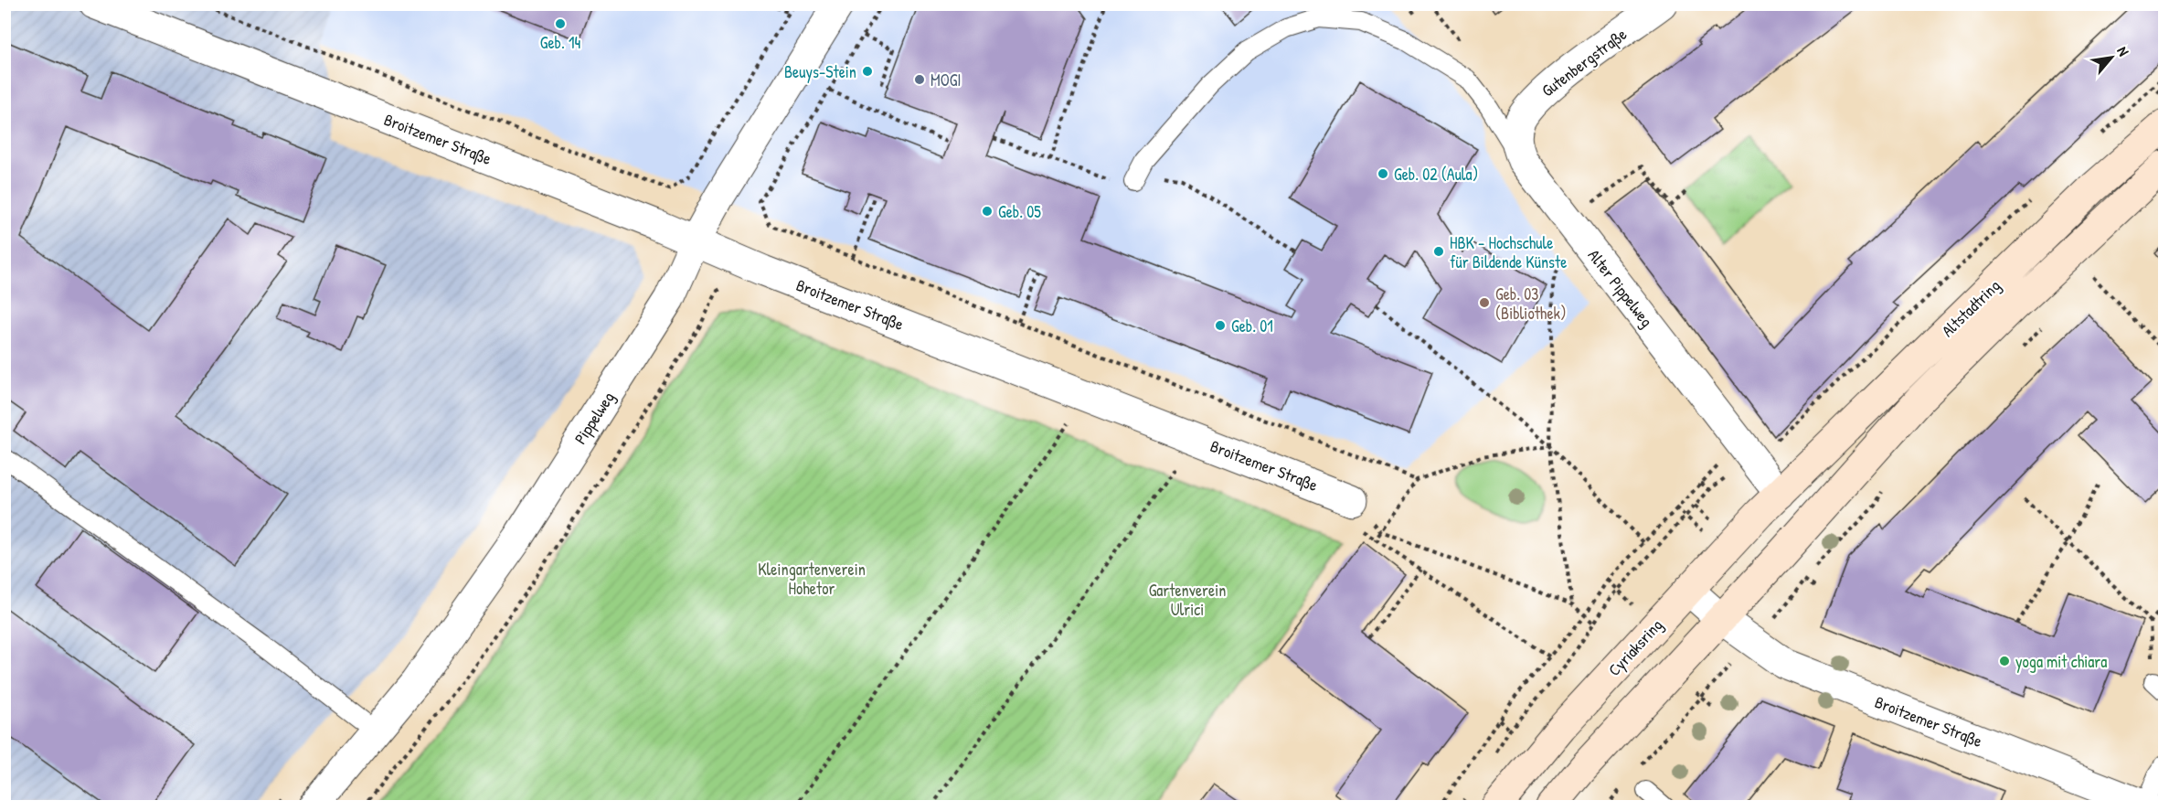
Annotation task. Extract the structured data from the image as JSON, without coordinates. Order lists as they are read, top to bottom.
{
  "streets": {
    "main road": ["Altstadtring", "Cyriaksring"],
    "street": [
      "Gutenbergstraße",
      "Broitzemer Straße",
      "Alter Pippelweg",
      "Pippelweg"
    ]
  },
  "crossings": [
    ["Gutenbergstraße", "Alter Pippelweg"],
    ["Broitzemer Straße", "Altstadtring"],
    ["Broitzemer Straße", "Pippelweg"],
    ["Broitzemer Straße", "Cyriaksring"],
    ["Alter Pippelweg", "Altstadtring"],
    ["Alter Pippelweg", "Cyriaksring"],
    ["Altstadtring", "Cyriaksring"]
  ],
  "parks": ["Kleingartenverein Hohetor", "Gartenverein Ulrici"],
  "places": [
    "Geb. 14",
    "Beuys-Stein",
    "MOGI",
    "Geb. 02 (Aula)",
    "Geb. 05",
    "HBK - Hochschule für Bildende Künste",
    "Geb. 03 (Bibliothek)",
    "Geb. 01",
    "yoga mit chiara"
  ],
  "north": "top right"
}
